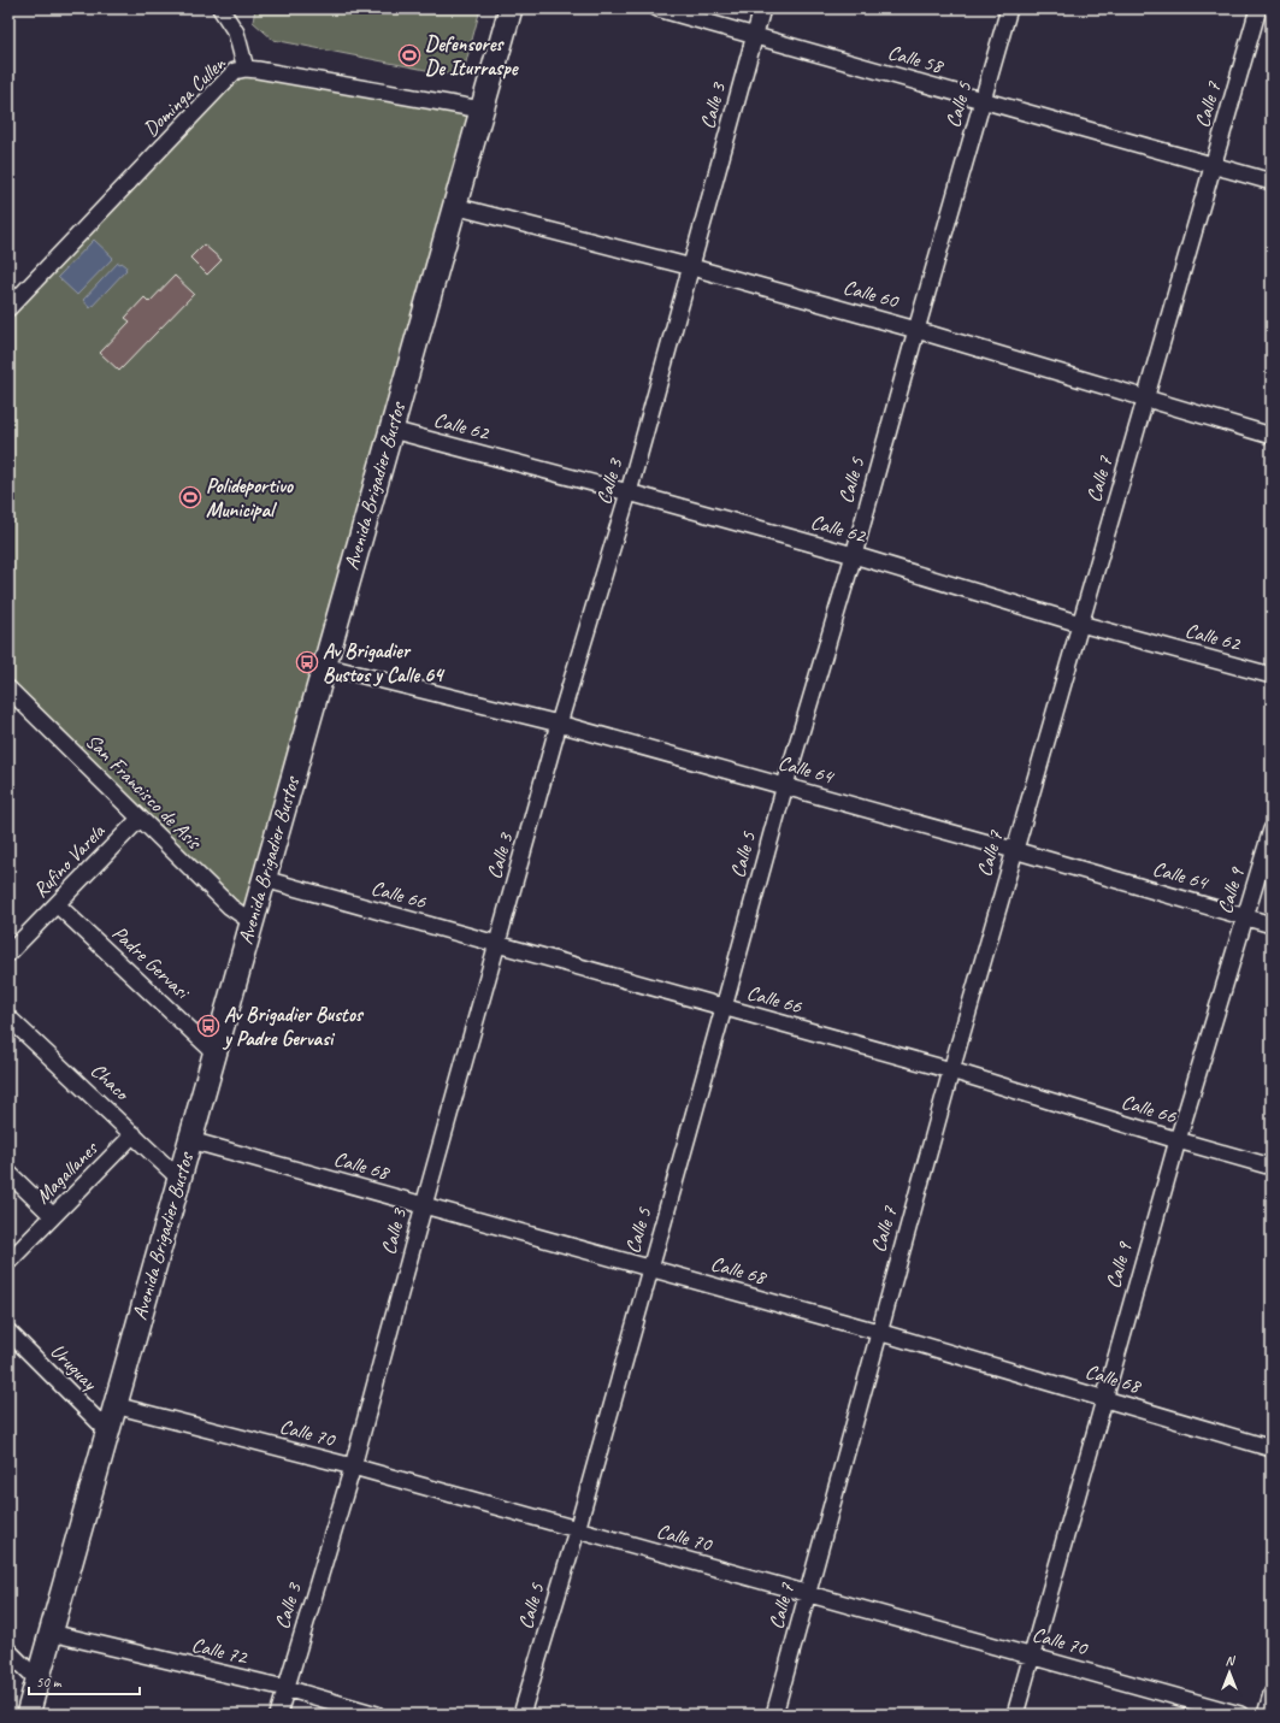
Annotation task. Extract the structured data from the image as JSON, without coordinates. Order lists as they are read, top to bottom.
{
  "streets": {
    "street": [
      "Calle 58",
      "Dominga Cullen",
      "Calle 5",
      "Calle 7",
      "Calle 3",
      "Calle 60",
      "Calle 62",
      "Avenida Brigadier Bustos",
      "Calle 64",
      "San Francisco de Asís",
      "Rufino Varela",
      "Calle 9",
      "Calle 66",
      "Padre Gervasi",
      "Chaco",
      "Calle 68",
      "Magallanes",
      "Uruguay",
      "Calle 70",
      "Calle 72"
    ]
  },
  "crossings": [
    ["Calle 58", "Calle 5"],
    ["Calle 58", "Calle 7"],
    ["Calle 58", "Calle 3"],
    ["Dominga Cullen", "Avenida Brigadier Bustos"],
    ["Calle 5", "Calle 60"],
    ["Calle 5", "Calle 62"],
    ["Calle 5", "Calle 64"],
    ["Calle 5", "Calle 66"],
    ["Calle 5", "Calle 68"],
    ["Calle 5", "Calle 70"],
    ["Calle 7", "Calle 60"],
    ["Calle 7", "Calle 62"],
    ["Calle 7", "Calle 64"],
    ["Calle 7", "Calle 66"],
    ["Calle 7", "Calle 68"],
    ["Calle 7", "Calle 70"],
    ["Calle 3", "Calle 60"],
    ["Calle 3", "Calle 62"],
    ["Calle 3", "Calle 64"],
    ["Calle 3", "Calle 66"],
    ["Calle 3", "Calle 68"],
    ["Calle 3", "Calle 70"],
    ["Calle 3", "Calle 72"],
    ["Calle 60", "Avenida Brigadier Bustos"],
    ["Calle 62", "Avenida Brigadier Bustos"],
    ["Avenida Brigadier Bustos", "Calle 64"],
    ["Avenida Brigadier Bustos", "San Francisco de Asís"],
    ["Avenida Brigadier Bustos", "Calle 66"],
    ["Avenida Brigadier Bustos", "Padre Gervasi"],
    ["Avenida Brigadier Bustos", "Chaco"],
    ["Avenida Brigadier Bustos", "Calle 68"],
    ["Avenida Brigadier Bustos", "Uruguay"],
    ["Avenida Brigadier Bustos", "Calle 70"],
    ["Avenida Brigadier Bustos", "Calle 72"],
    ["Calle 64", "Calle 9"],
    ["San Francisco de Asís", "Rufino Varela"],
    ["Rufino Varela", "Padre Gervasi"],
    ["Calle 9", "Calle 66"],
    ["Calle 9", "Calle 68"],
    ["Calle 9", "Calle 70"],
    ["Chaco", "Magallanes"]
  ],
  "places": {
    "sports": ["Defensores De Iturraspe", "Polideportivo Municipal"],
    "bus stop": ["Av Brigadier Bustos y Calle 64", "Av Brigadier Bustos y Padre Gervasi"]
  },
  "scale_bar": "50 m",
  "north": "top"
}
